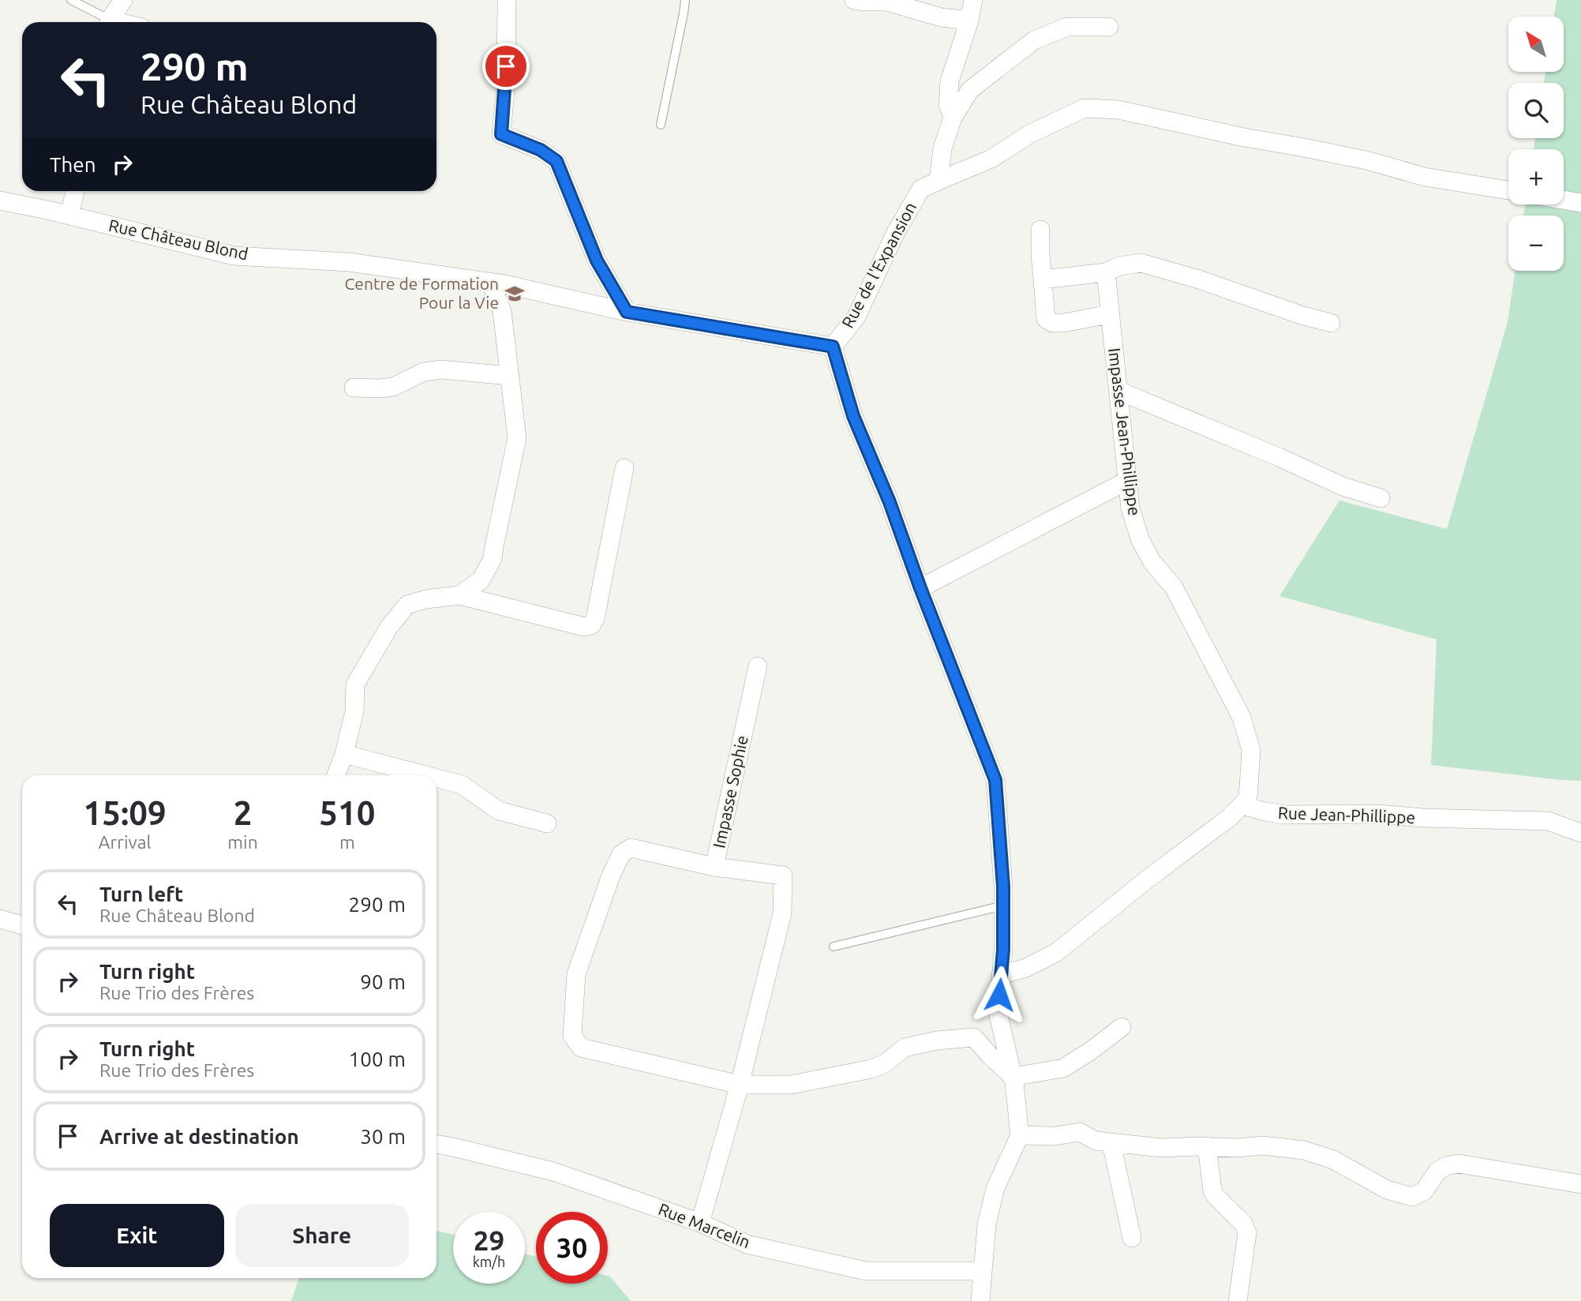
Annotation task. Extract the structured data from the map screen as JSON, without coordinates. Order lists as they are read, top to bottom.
{
  "streets": {
    "street": [
      "Rue Château Blond",
      "Rue de l'Expansion",
      "Impasse Jean-Phillippe",
      "Impasse Sophie",
      "Rue Jean-Phillippe",
      "Rue Marcelin"
    ]
  },
  "crossings": [
    ["Rue Château Blond", "Rue de l'Expansion"],
    ["Impasse Jean-Phillippe", "Rue Jean-Phillippe"],
    ["Impasse Sophie", "Rue Marcelin"]
  ],
  "places": {
    "school or university": ["Centre de Formation Pour la Vie"]
  },
  "north": "top left",
  "page": {
    "map_buttons": ["+", "−"],
    "turn": ["290 m", "Rue Château Blond"],
    "then": "Then",
    "eta": [
      "15:09",
      "Arrival",
      "2",
      "min",
      "510",
      "m"
    ],
    "list": [
      {
        "name": "Turn left",
        "note": "Rue Château Blond",
        "value": "290 m"
      },
      {
        "name": "Turn right",
        "note": "Rue Trio des Frères",
        "value": "90 m"
      },
      {
        "name": "Turn right",
        "note": "Rue Trio des Frères",
        "value": "100 m"
      },
      {
        "name": "Arrive at destination",
        "value": "30 m"
      }
    ],
    "buttons": ["Exit", "Share"],
    "speed": "29 km/h",
    "limit": "30"
  }
}
